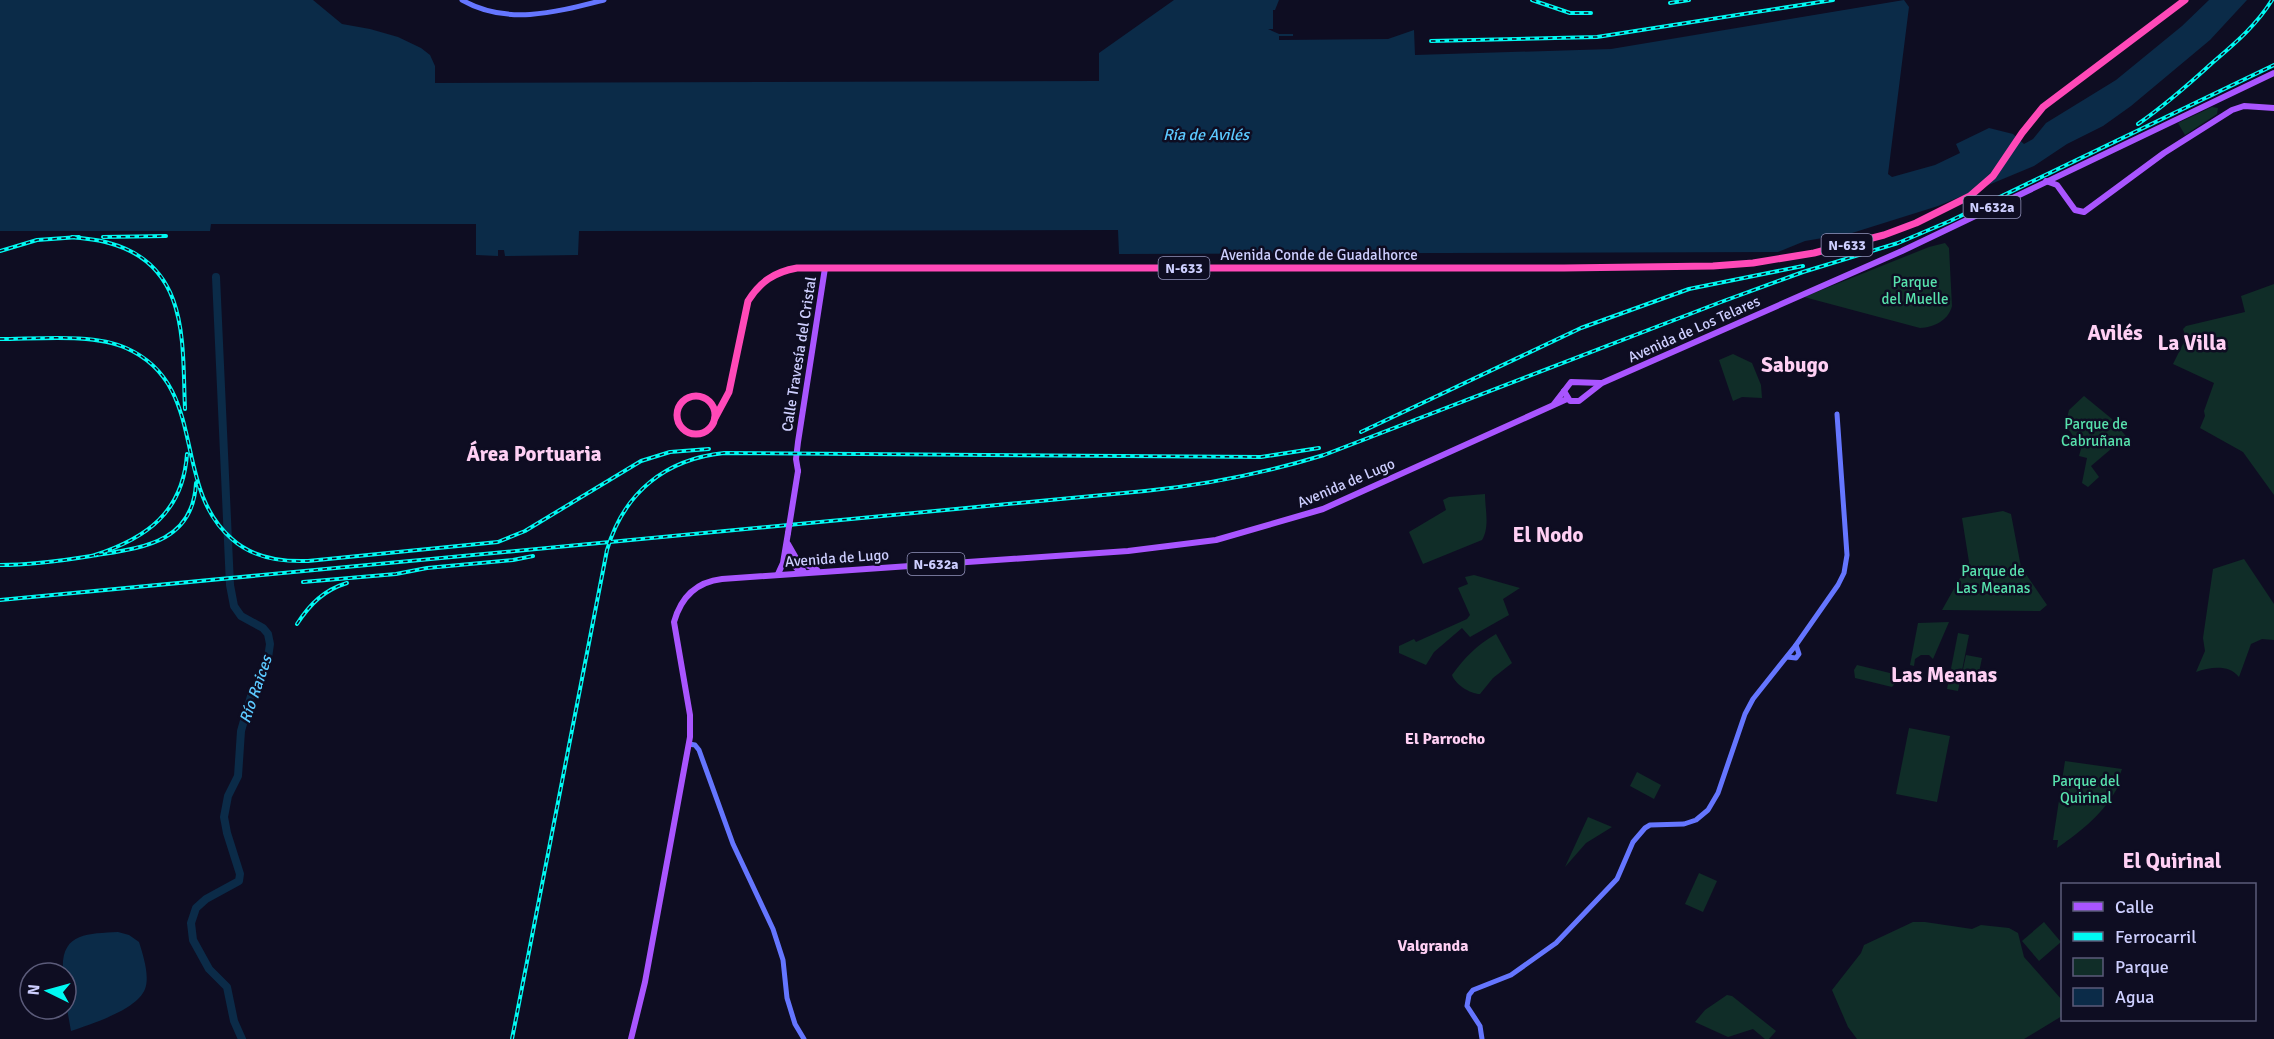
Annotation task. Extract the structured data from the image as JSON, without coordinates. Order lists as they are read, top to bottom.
{
  "streets": {
    "highway": ["N-633", "Avenida Conde de Guadalhorce"],
    "main road": [
      "N-632a",
      "Avenida de Los Telares",
      "Calle Travesía del Cristal",
      "Avenida de Lugo"
    ]
  },
  "crossings": [
    ["N-632a", "Avenida de Los Telares"],
    ["N-632a", "Avenida de Lugo"],
    ["Avenida Conde de Guadalhorce", "Calle Travesía del Cristal"],
    ["Calle Travesía del Cristal", "Avenida de Lugo"]
  ],
  "districts": [
    "Avilés",
    "La Villa",
    "Sabugo",
    "Área Portuaria",
    "El Nodo",
    "Las Meanas",
    "El Parrocho",
    "El Quirinal",
    "Valgranda"
  ],
  "water": ["Ría de Avilés", "Río Raices"],
  "parks": [
    "Parque del Muelle",
    "Parque de Cabruñana",
    "Parque de Las Meanas",
    "Parque del Quirinal"
  ],
  "legend": [
    "Calle",
    "Ferrocarril",
    "Parque",
    "Agua"
  ],
  "north": "left"
}
